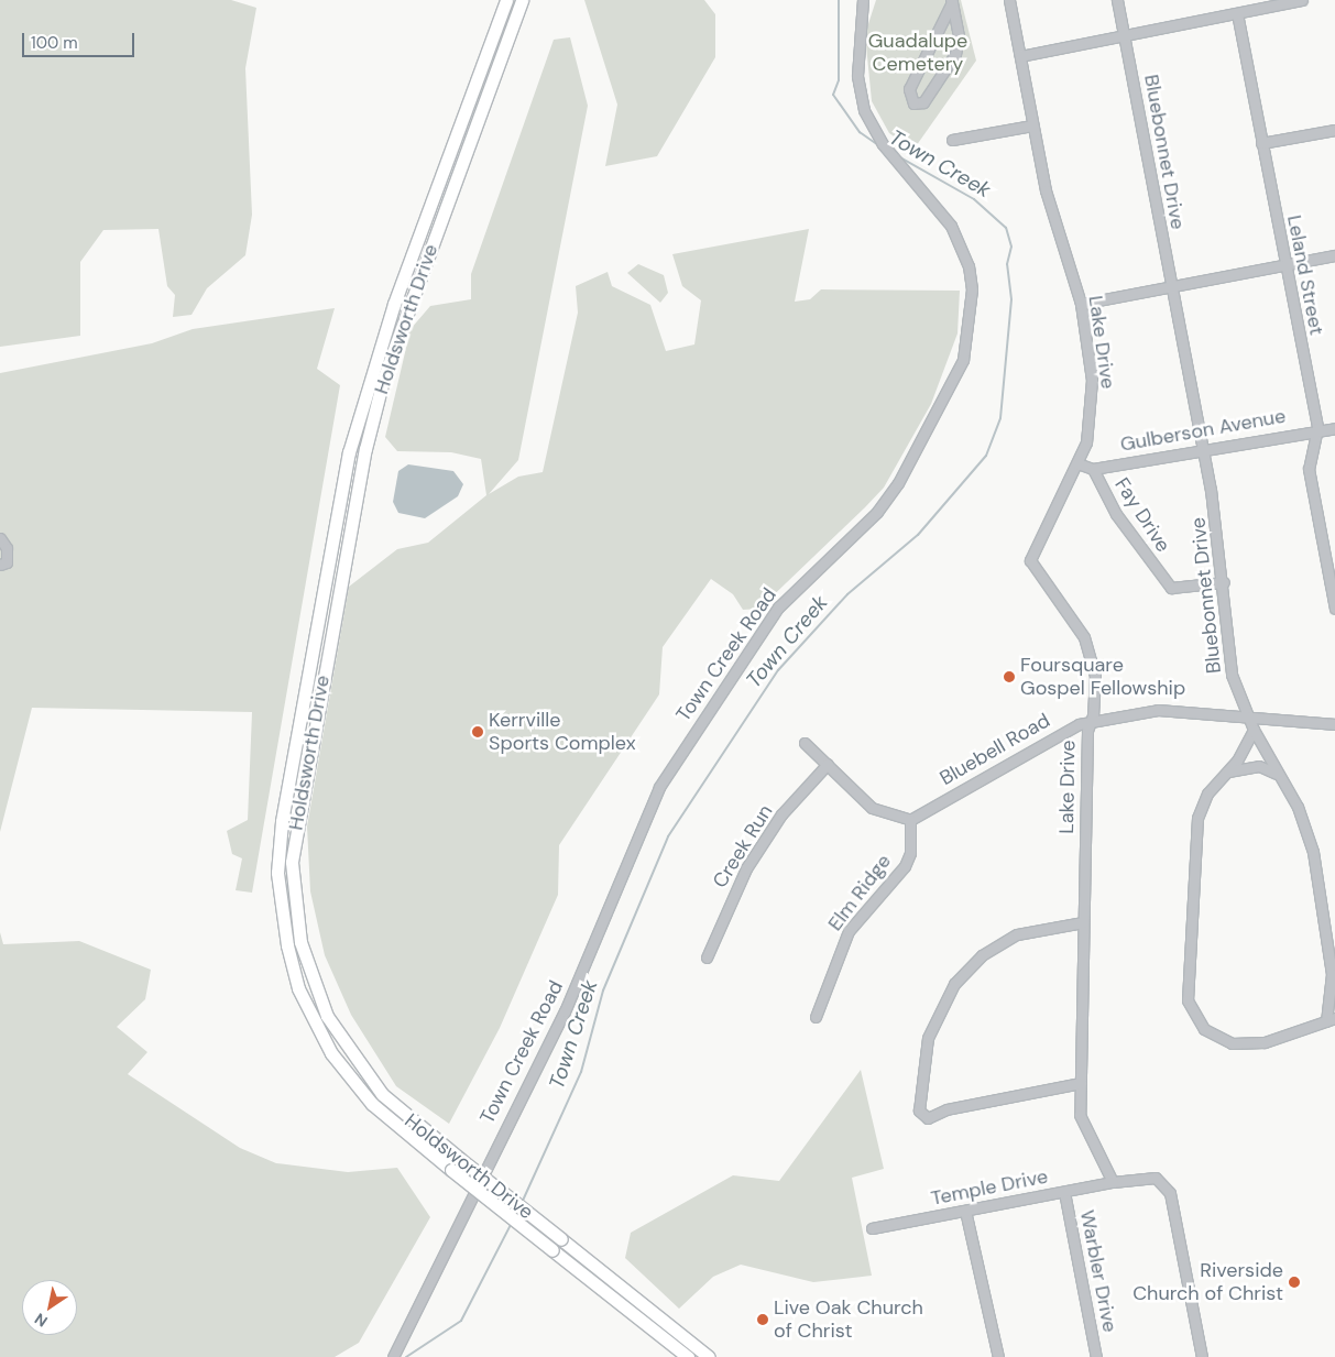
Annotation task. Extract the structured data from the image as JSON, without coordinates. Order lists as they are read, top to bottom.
{
  "streets": {
    "main road": ["Holdsworth Drive"],
    "street": [
      "Bluebonnet Drive",
      "Leland Street",
      "Lake Drive",
      "Gulberson Avenue",
      "Fay Drive",
      "Town Creek Road",
      "Bluebell Road",
      "Creek Run",
      "Elm Ridge",
      "Temple Drive",
      "Warbler Drive"
    ]
  },
  "crossings": [
    ["Bluebonnet Drive", "Gulberson Avenue"],
    ["Bluebonnet Drive", "Fay Drive"],
    ["Bluebonnet Drive", "Bluebell Road"],
    ["Leland Street", "Gulberson Avenue"],
    ["Lake Drive", "Bluebell Road"],
    ["Lake Drive", "Temple Drive"],
    ["Gulberson Avenue", "Fay Drive"],
    ["Bluebell Road", "Elm Ridge"],
    ["Temple Drive", "Warbler Drive"]
  ],
  "water": ["Town Creek"],
  "parks": ["Guadalupe Cemetery"],
  "places": [
    "Foursquare Gospel Fellowship",
    "Kerrville Sports Complex",
    "Riverside Church of Christ",
    "Live Oak Church of Christ"
  ],
  "scale_bar": "100 m",
  "north": "bottom left"
}
